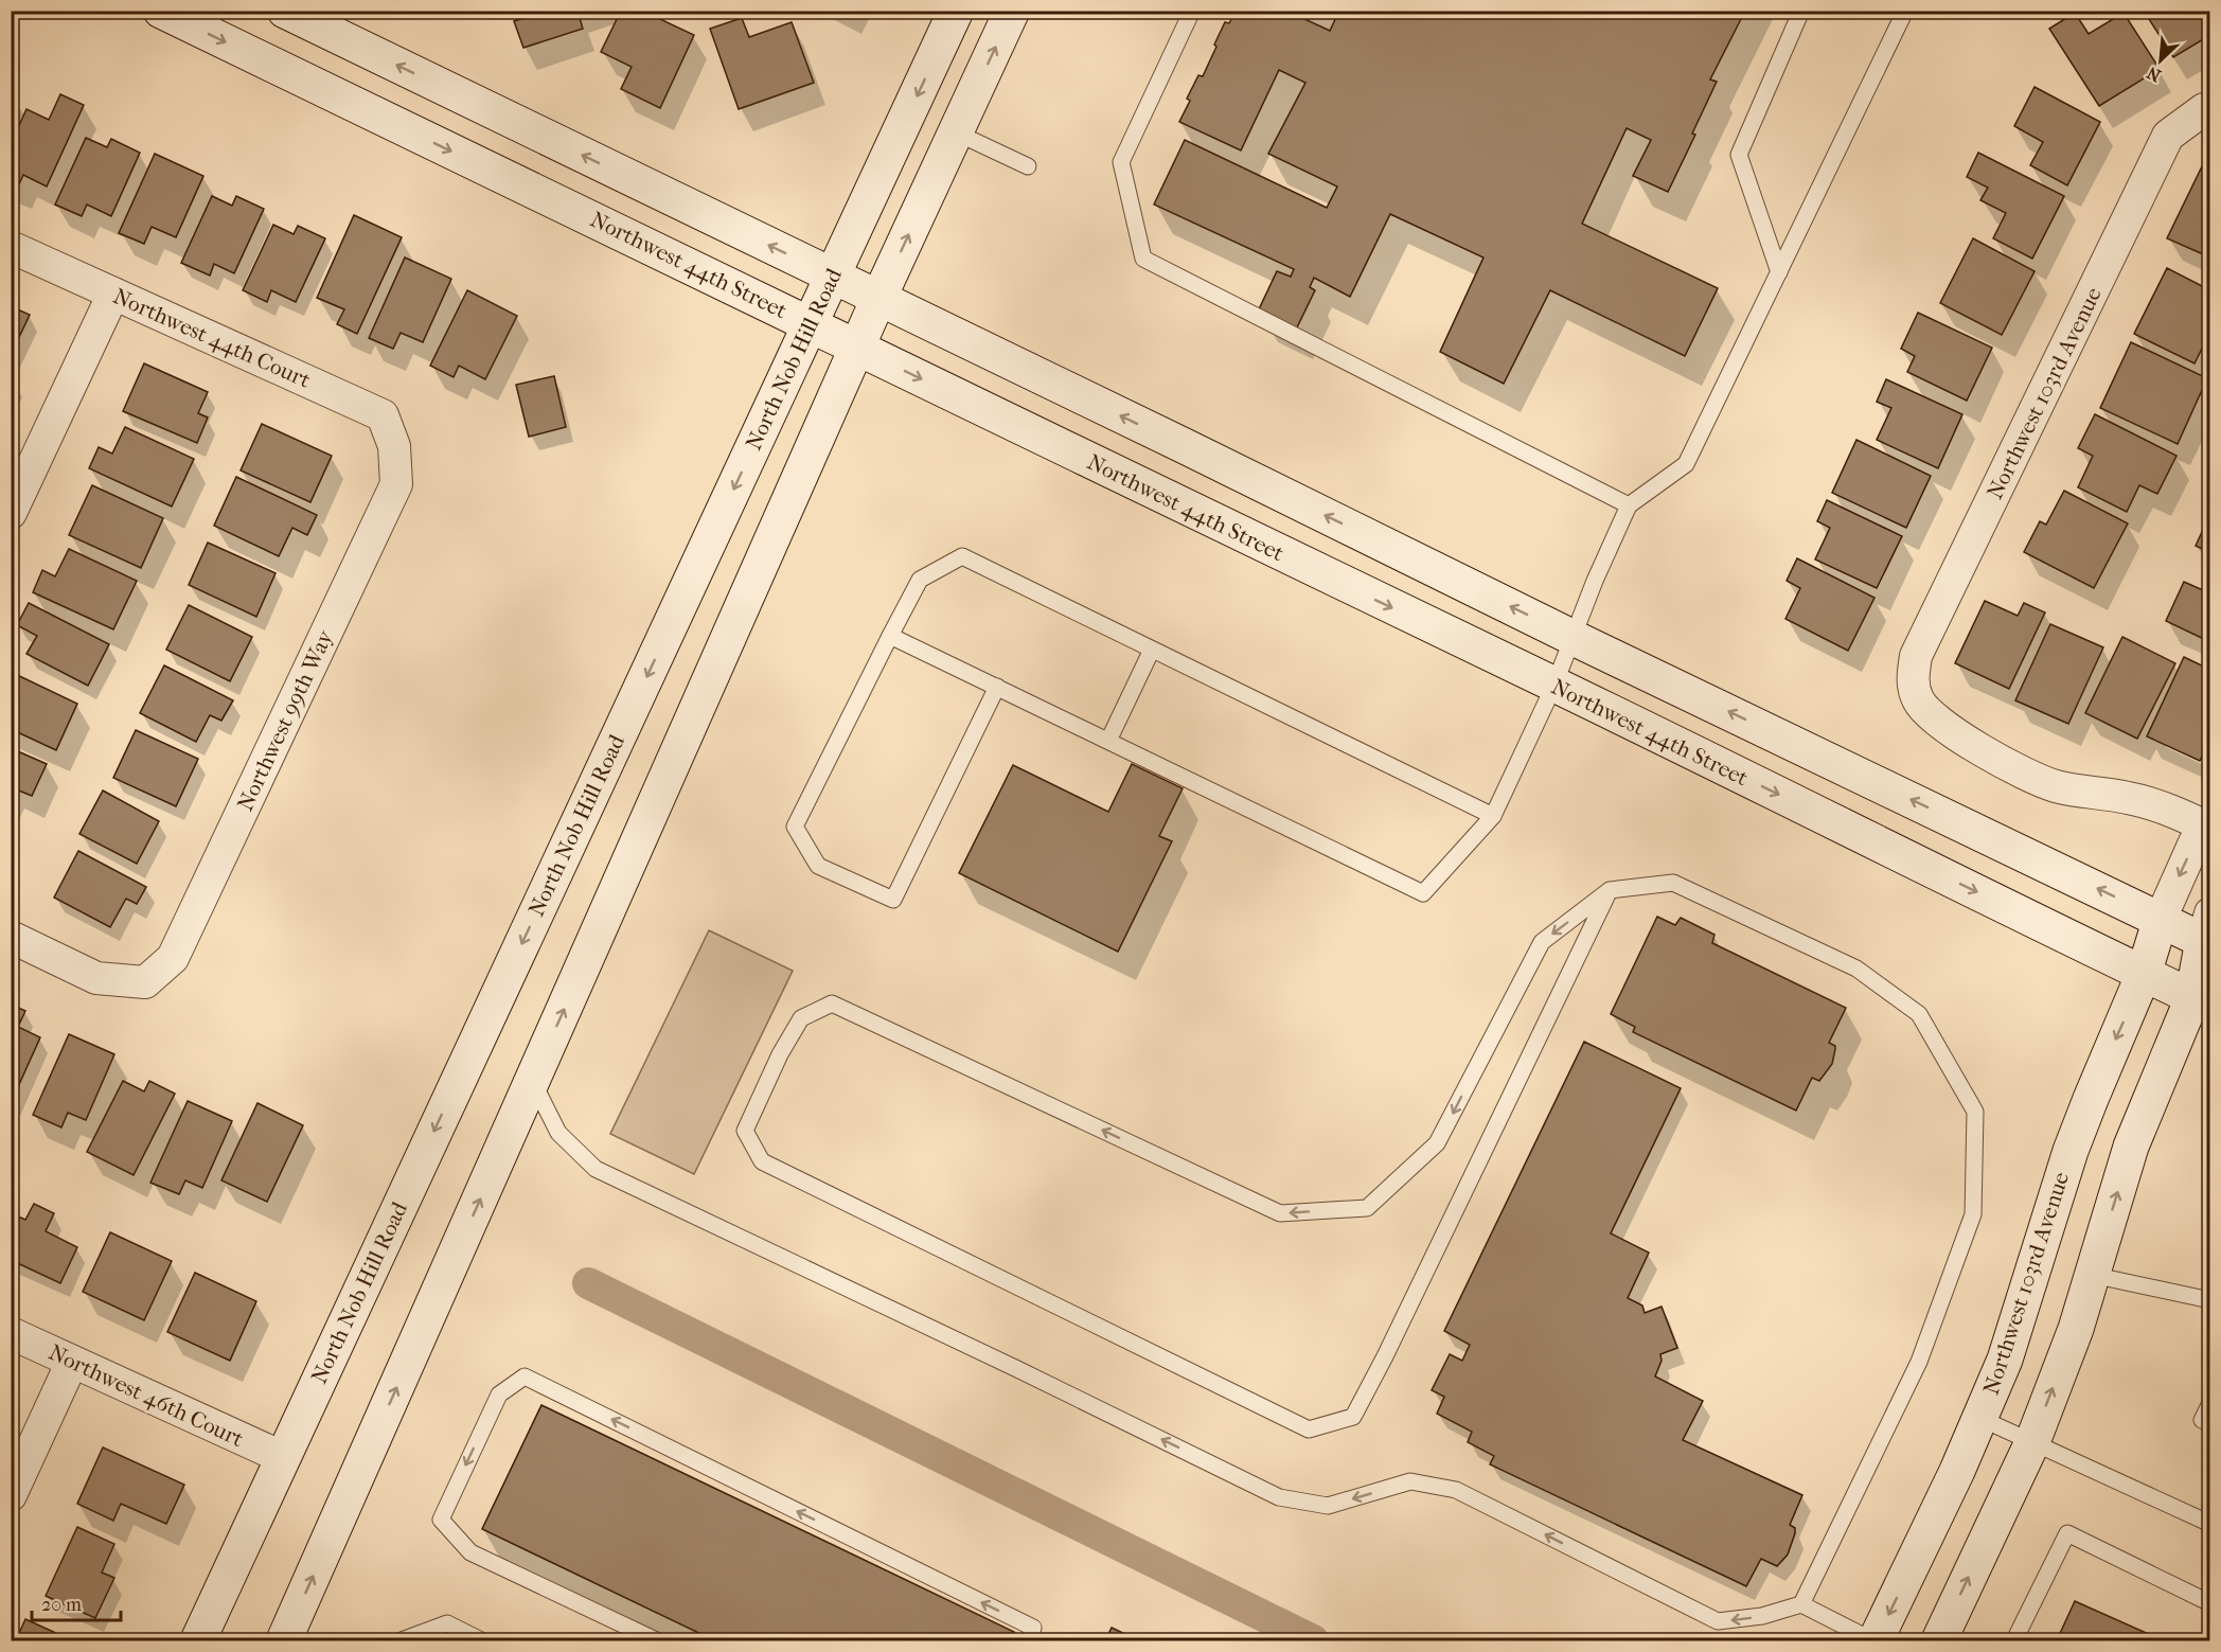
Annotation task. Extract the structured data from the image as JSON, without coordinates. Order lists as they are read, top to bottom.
{
  "streets": {
    "street": [
      "Northwest 44th Street",
      "Northwest 44th Court",
      "North Nob Hill Road",
      "Northwest 103rd Avenue",
      "Northwest 99th Way",
      "Northwest 46th Court"
    ]
  },
  "crossings": [
    ["Northwest 44th Street", "North Nob Hill Road"],
    ["Northwest 44th Street", "Northwest 103rd Avenue"],
    ["Northwest 44th Court", "Northwest 99th Way"],
    ["North Nob Hill Road", "Northwest 46th Court"]
  ],
  "scale_bar": "20 m",
  "north": "bottom left"
}
